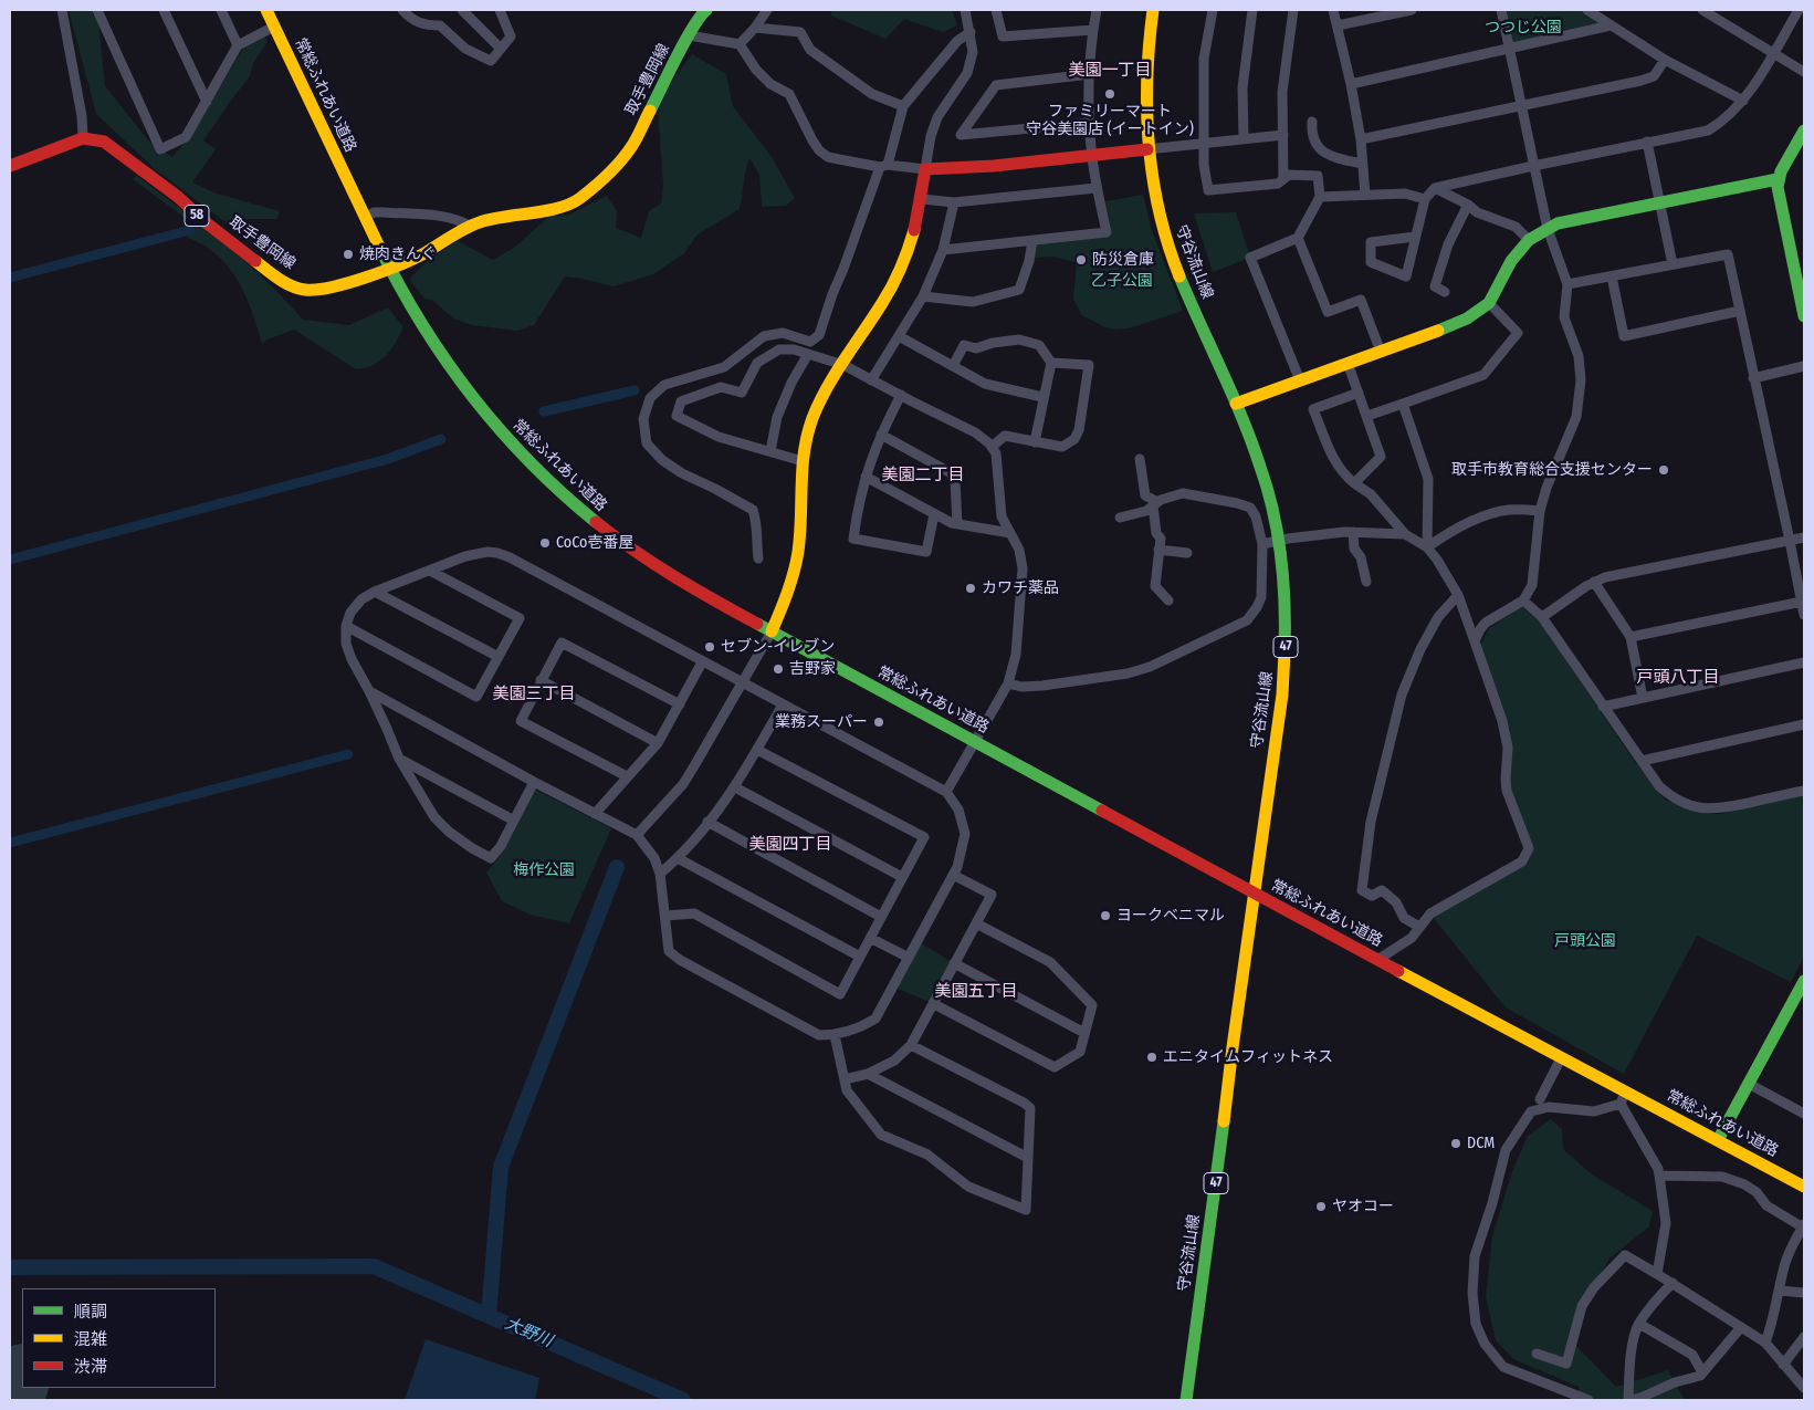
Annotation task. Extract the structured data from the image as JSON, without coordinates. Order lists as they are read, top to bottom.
{
  "streets": {
    "street": [
      "取手豊岡線",
      "常総ふれあい道路",
      "58",
      "守谷流山線",
      "47"
    ]
  },
  "crossings": [
    ["取手豊岡線", "常総ふれあい道路"],
    ["常総ふれあい道路", "守谷流山線"]
  ],
  "districts": [
    "美園一丁目",
    "美園二丁目",
    "戸頭八丁目",
    "美園三丁目",
    "美園四丁目",
    "美園五丁目"
  ],
  "water": ["大野川"],
  "parks": [
    "つつじ公園",
    "乙子公園",
    "梅作公園",
    "戸頭公園"
  ],
  "places": [
    "ファミリーマート 守谷美園店 (イートイン)",
    "焼肉きんぐ",
    "防災倉庫",
    "取手市教育総合支援センター",
    "CoCo壱番屋",
    "カワチ薬品",
    "セブン-イレブン",
    "吉野家",
    "業務スーパー",
    "ヨークベニマル",
    "エニタイムフィットネス",
    "DCM",
    "ヤオコー"
  ],
  "legend": ["順調", "混雑", "渋滞"]
}
